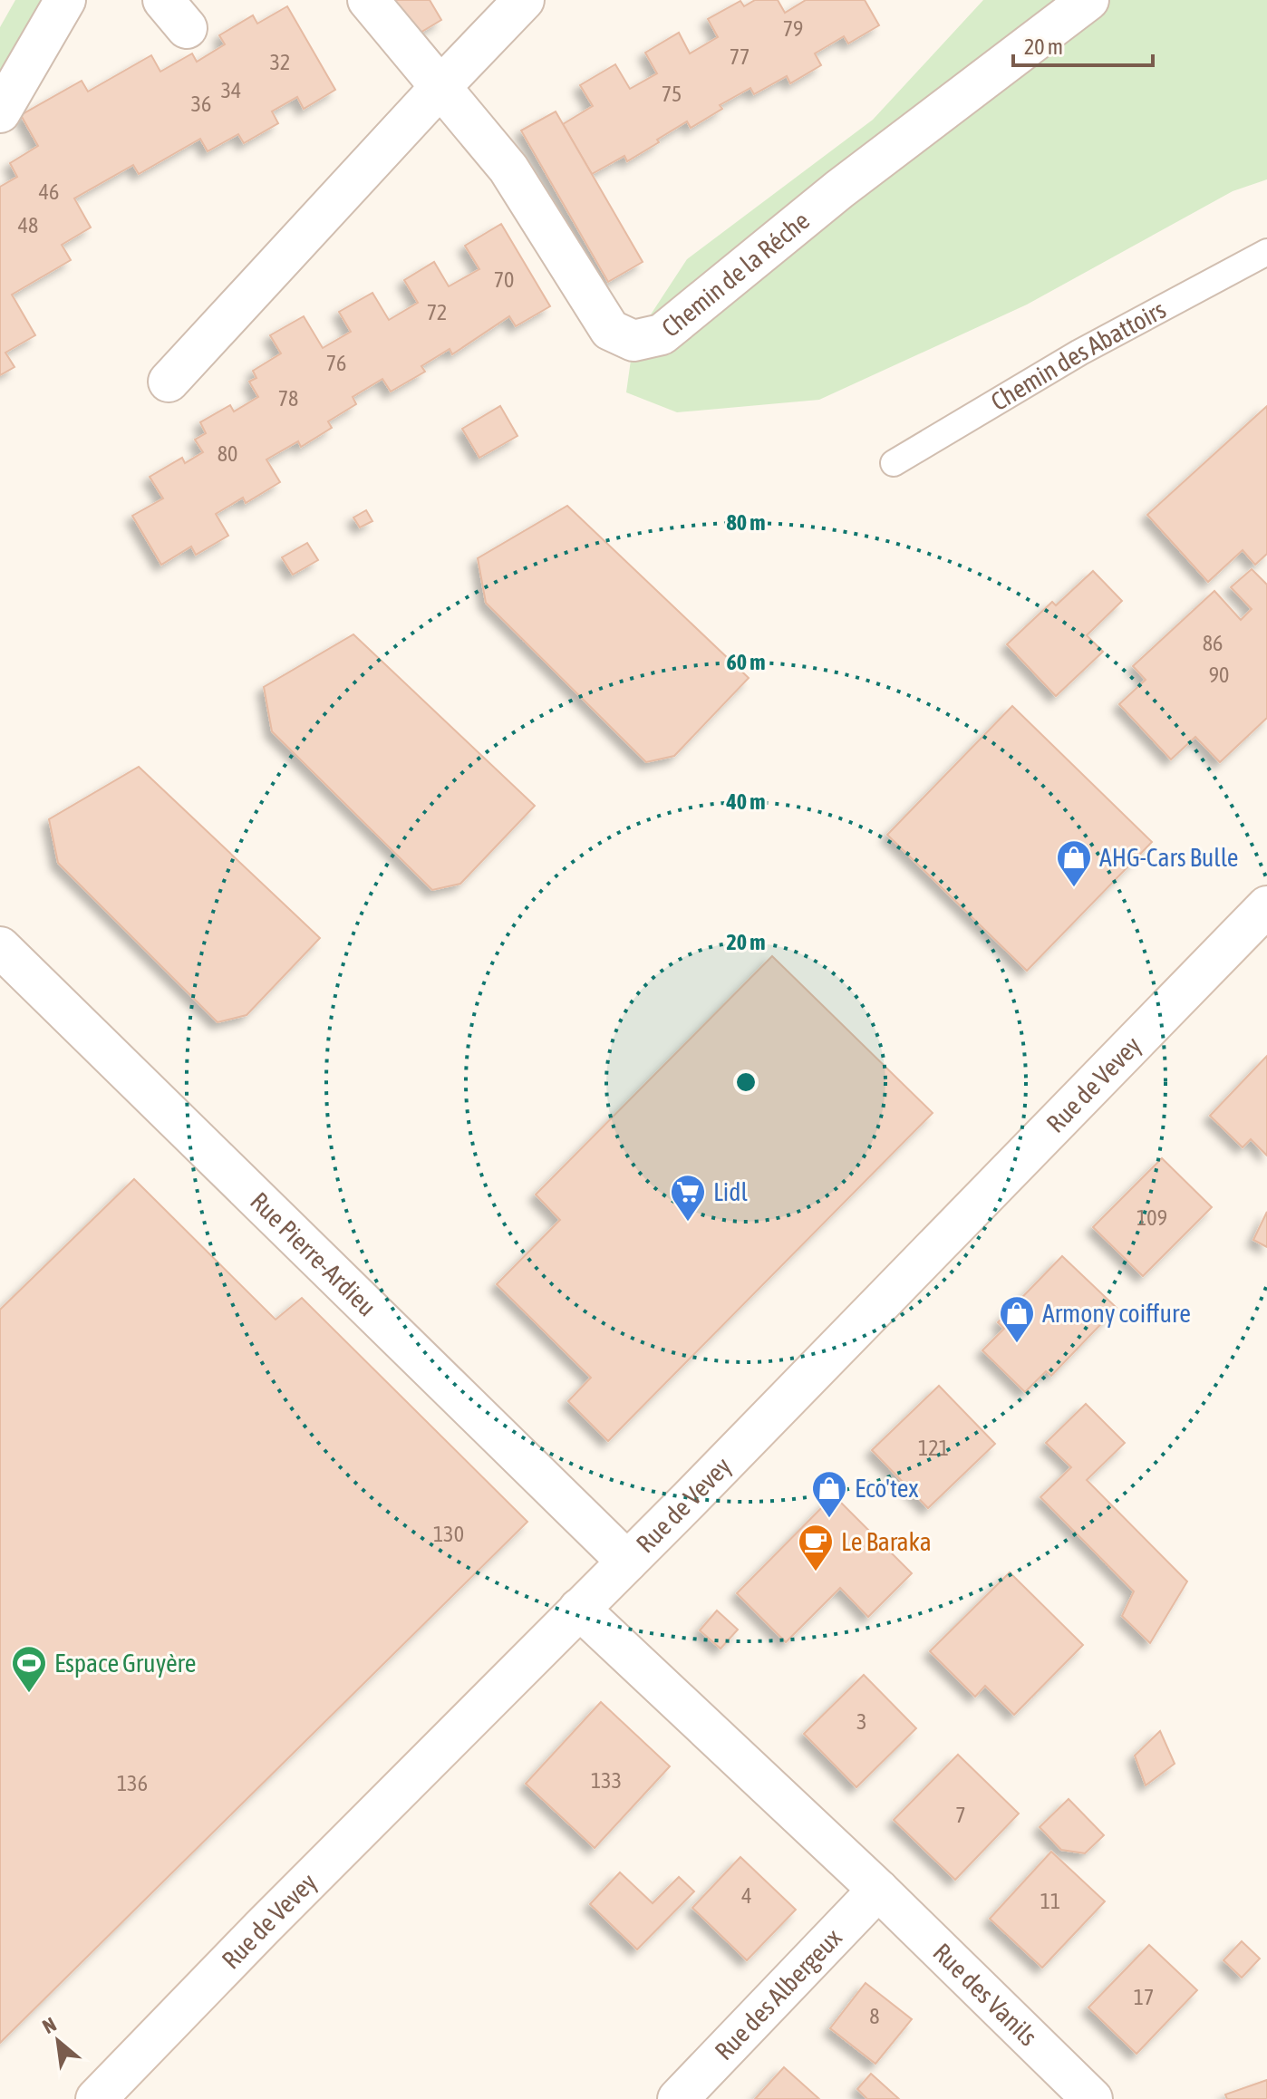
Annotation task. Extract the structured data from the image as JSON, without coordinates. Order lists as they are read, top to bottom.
{
  "streets": {
    "street": [
      "Chemin de la Réche",
      "Rue de Vevey",
      "Rue Pierre-Ardieu",
      "Rue des Albergeux",
      "Rue des Vanils"
    ],
    "lane": ["Chemin des Abattoirs"]
  },
  "crossings": [
    ["Rue de Vevey", "Rue Pierre-Ardieu"],
    ["Rue de Vevey", "Rue des Vanils"],
    ["Rue des Albergeux", "Rue des Vanils"]
  ],
  "places": {
    "shop": ["AHG-Cars Bulle", "Armony coiffure", "Eco'tex"],
    "supermarket": ["Lidl"],
    "cafe": ["Le Baraka"],
    "sports": ["Espace Gruyère"]
  },
  "house_numbers": [
    "79",
    "77",
    "32",
    "34",
    "75",
    "36",
    "46",
    "48",
    "70",
    "72",
    "76",
    "78",
    "80",
    "86",
    "90",
    "109",
    "121",
    "130",
    "3",
    "133",
    "136",
    "7",
    "4",
    "11",
    "17",
    "8"
  ],
  "scale_bar": "20 m",
  "north": "top left",
  "rings": [
    "80 m",
    "60 m",
    "40 m",
    "20 m"
  ]
}
